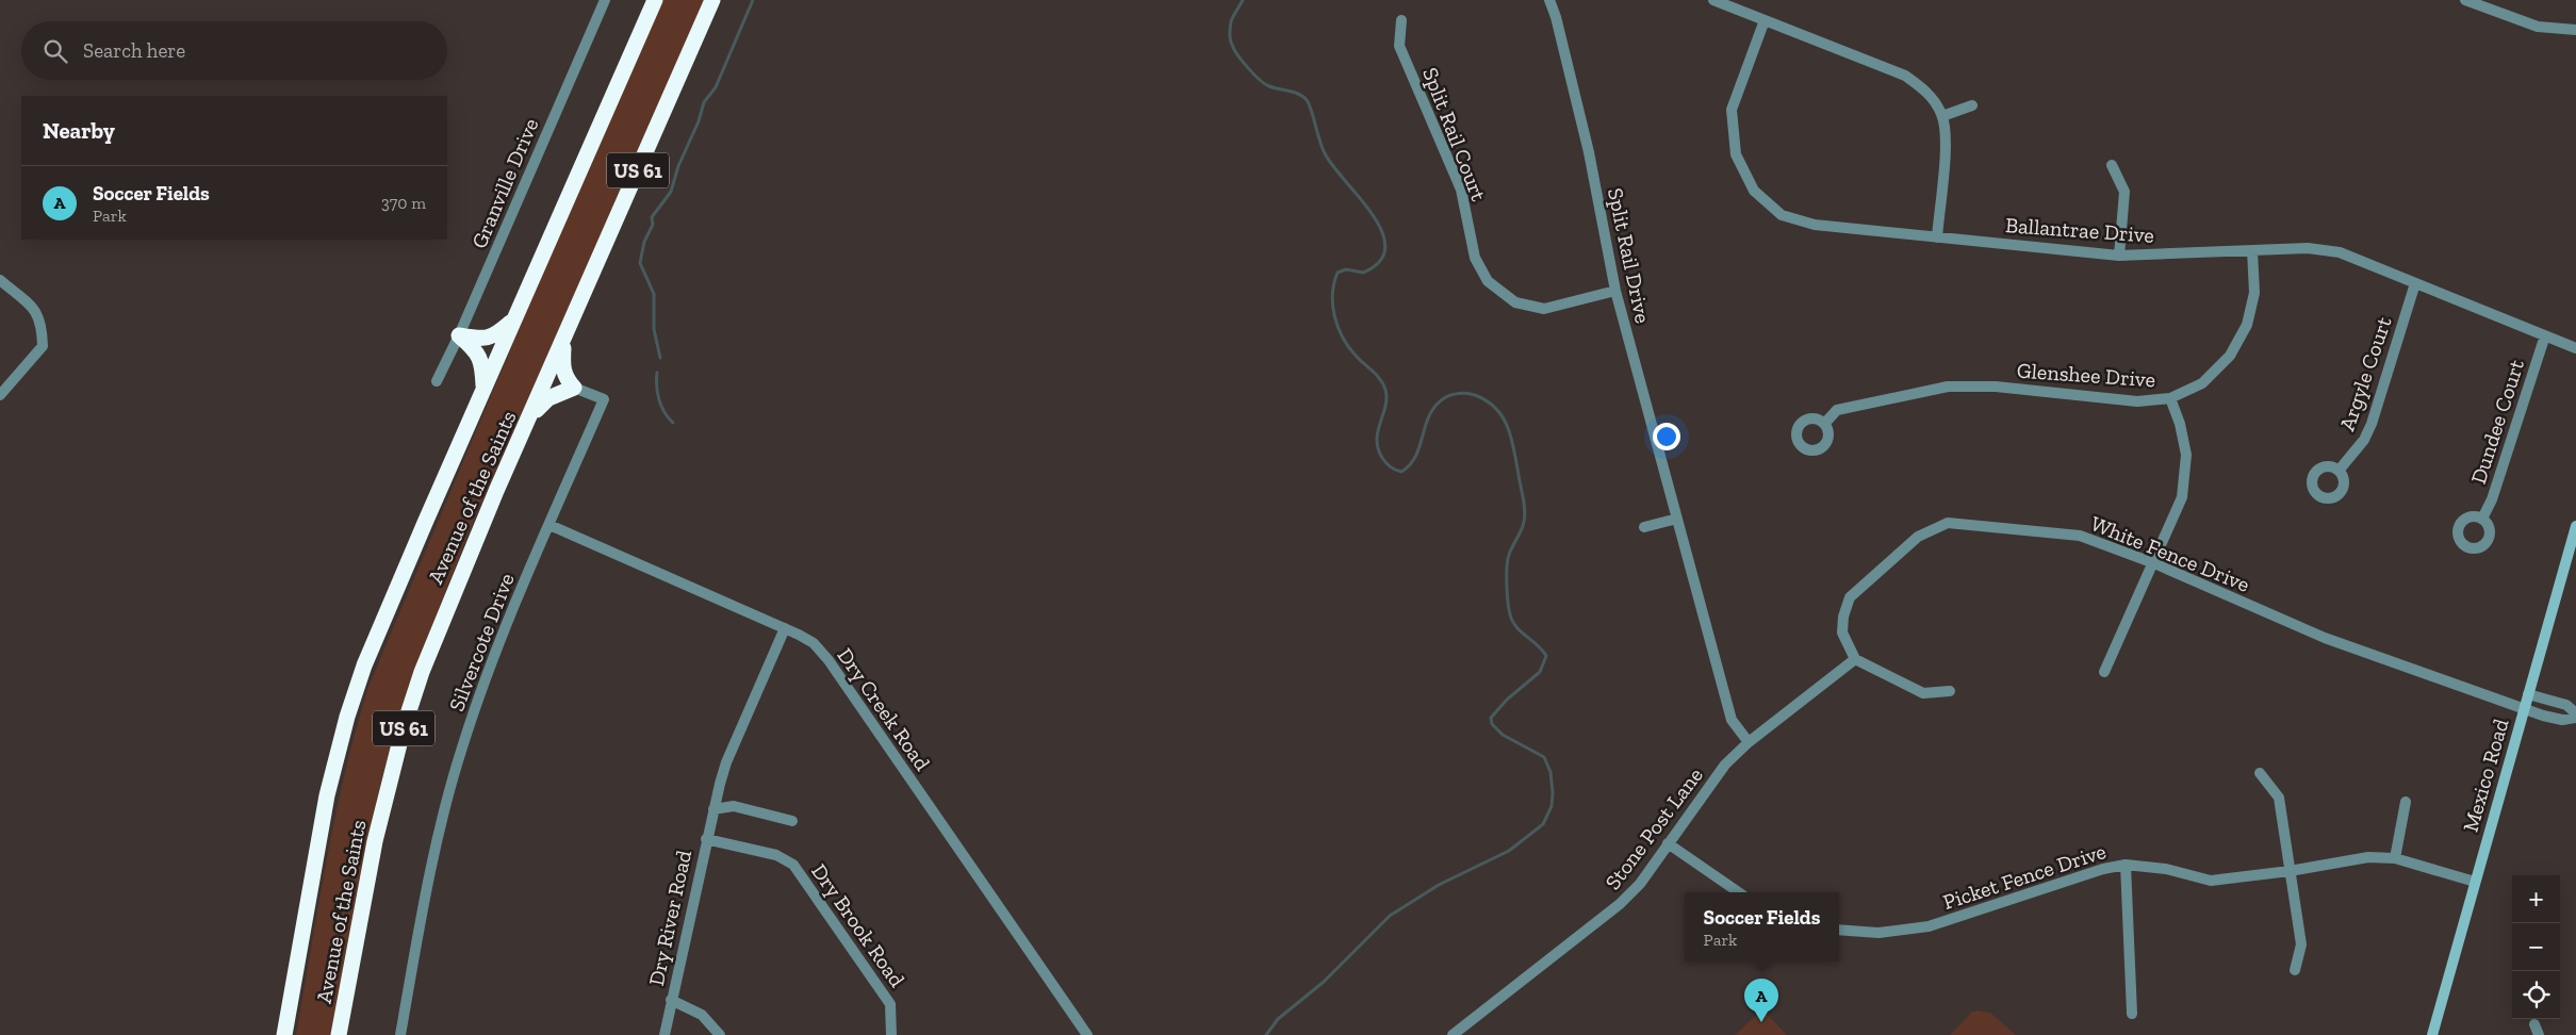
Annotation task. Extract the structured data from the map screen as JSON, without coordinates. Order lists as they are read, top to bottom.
{
  "streets": {
    "highway": ["US 61", "Avenue of the Saints"],
    "street": [
      "Split Rail Court",
      "Granville Drive",
      "Ballantrae Drive",
      "Split Rail Drive",
      "Argyle Court",
      "Glenshee Drive",
      "Dundee Court",
      "White Fence Drive",
      "Silvercote Drive",
      "Dry Creek Road",
      "Mexico Road",
      "Stone Post Lane",
      "Picket Fence Drive",
      "Dry River Road",
      "Dry Brook Road"
    ]
  },
  "crossings": [
    ["Split Rail Court", "Split Rail Drive"],
    ["Ballantrae Drive", "Argyle Court"],
    ["Ballantrae Drive", "Glenshee Drive"],
    ["Ballantrae Drive", "Dundee Court"],
    ["Split Rail Drive", "Stone Post Lane"],
    ["White Fence Drive", "Mexico Road"],
    ["White Fence Drive", "Stone Post Lane"],
    ["Silvercote Drive", "Dry Creek Road"],
    ["Dry Creek Road", "Dry River Road"],
    ["Mexico Road", "Picket Fence Drive"],
    ["Dry River Road", "Dry Brook Road"]
  ],
  "page": {
    "search": "Search here",
    "heading": "Nearby",
    "list": [
      {
        "mark": "A",
        "name": "Soccer Fields",
        "note": "Park",
        "value": "370 m"
      }
    ],
    "map_buttons": ["+", "−"],
    "popup": ["Soccer Fields", "Park"],
    "pins": "A"
  }
}
